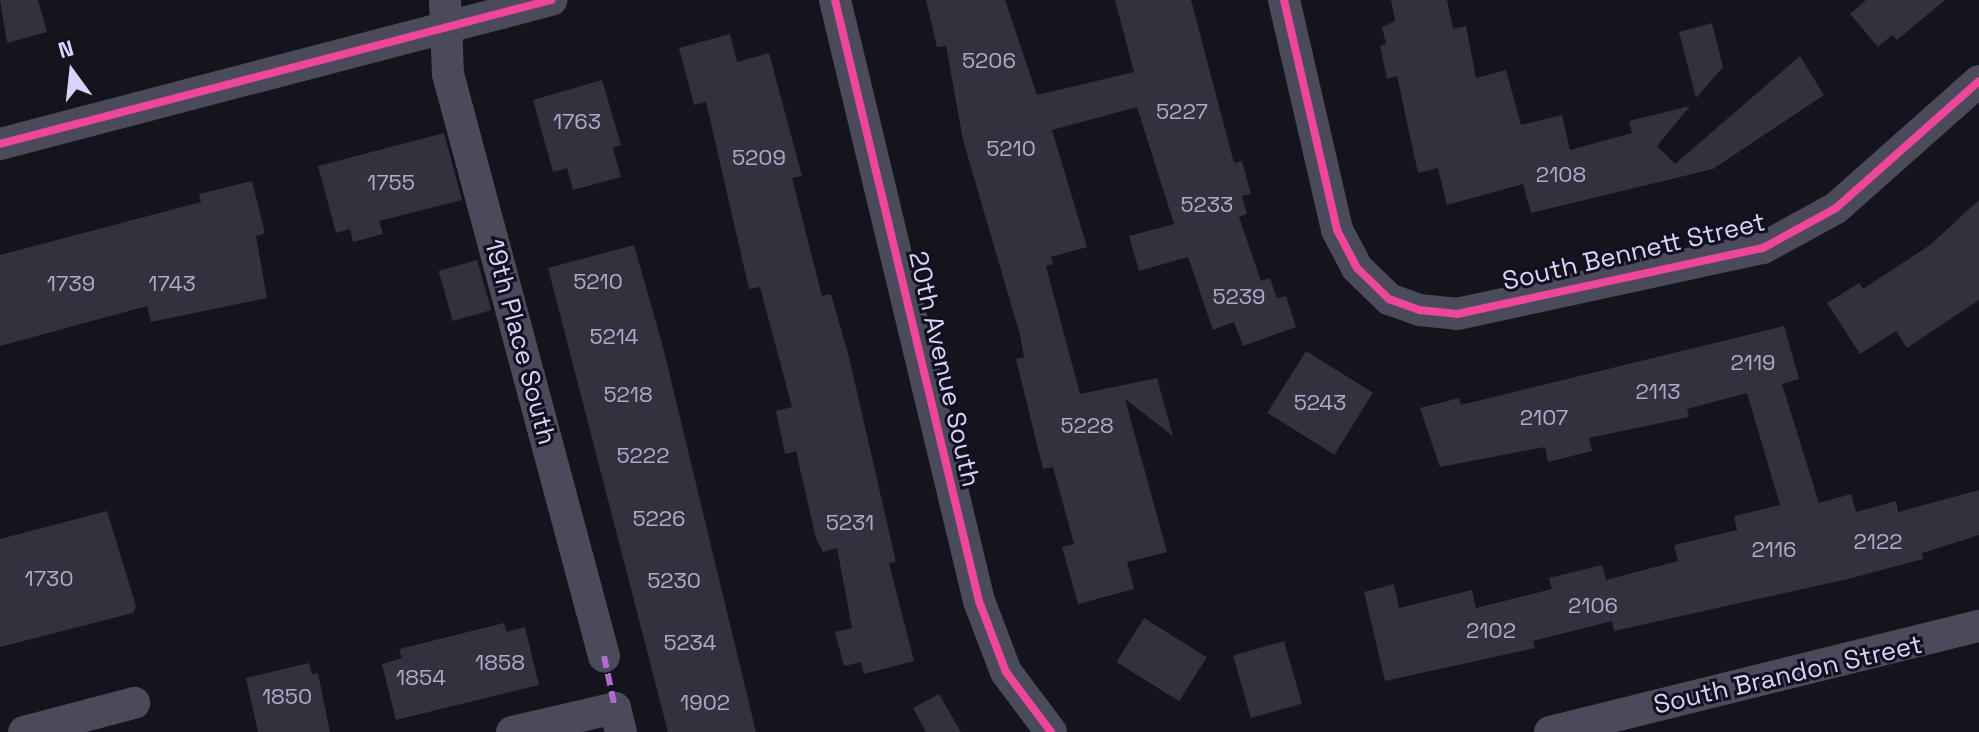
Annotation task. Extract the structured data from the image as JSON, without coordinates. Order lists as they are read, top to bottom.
{
  "streets": {
    "street": [
      "South Bennett Street",
      "19th Place South",
      "20th Avenue South",
      "South Brandon Street"
    ]
  },
  "house_numbers": [
    "5206",
    "5227",
    "1763",
    "5210",
    "5209",
    "2108",
    "1755",
    "5233",
    "5210",
    "1739",
    "1743",
    "5239",
    "5214",
    "2119",
    "2113",
    "5218",
    "5243",
    "2107",
    "5228",
    "5222",
    "5226",
    "5231",
    "2122",
    "2116",
    "1730",
    "5230",
    "2106",
    "2102",
    "5234",
    "1858",
    "1854",
    "1850",
    "1902"
  ],
  "north": "top"
}
